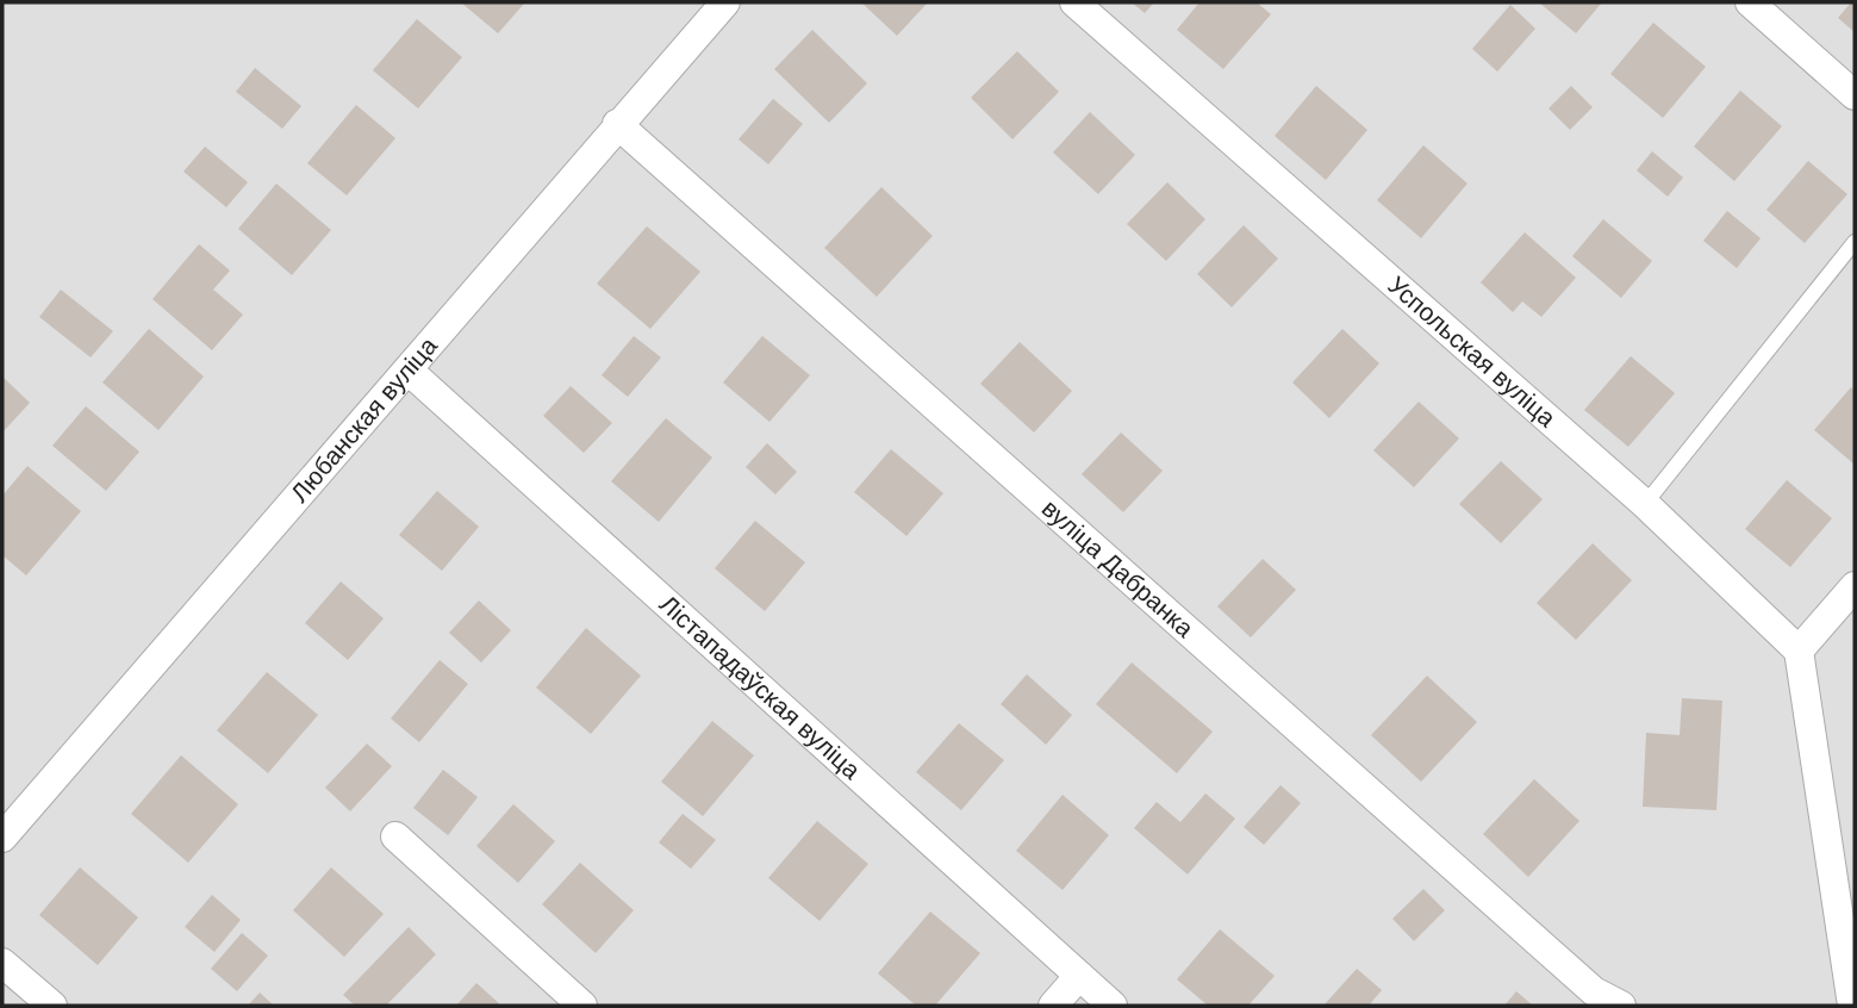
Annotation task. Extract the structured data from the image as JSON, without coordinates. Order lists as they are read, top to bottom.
{
  "streets": {
    "street": [
      "Успольская вуліца",
      "Любанская вуліца",
      "вуліца Дабранка",
      "Лістападаўская вуліца"
    ]
  },
  "crossings": [
    ["Любанская вуліца", "вуліца Дабранка"],
    ["Любанская вуліца", "Лістападаўская вуліца"]
  ]
}
